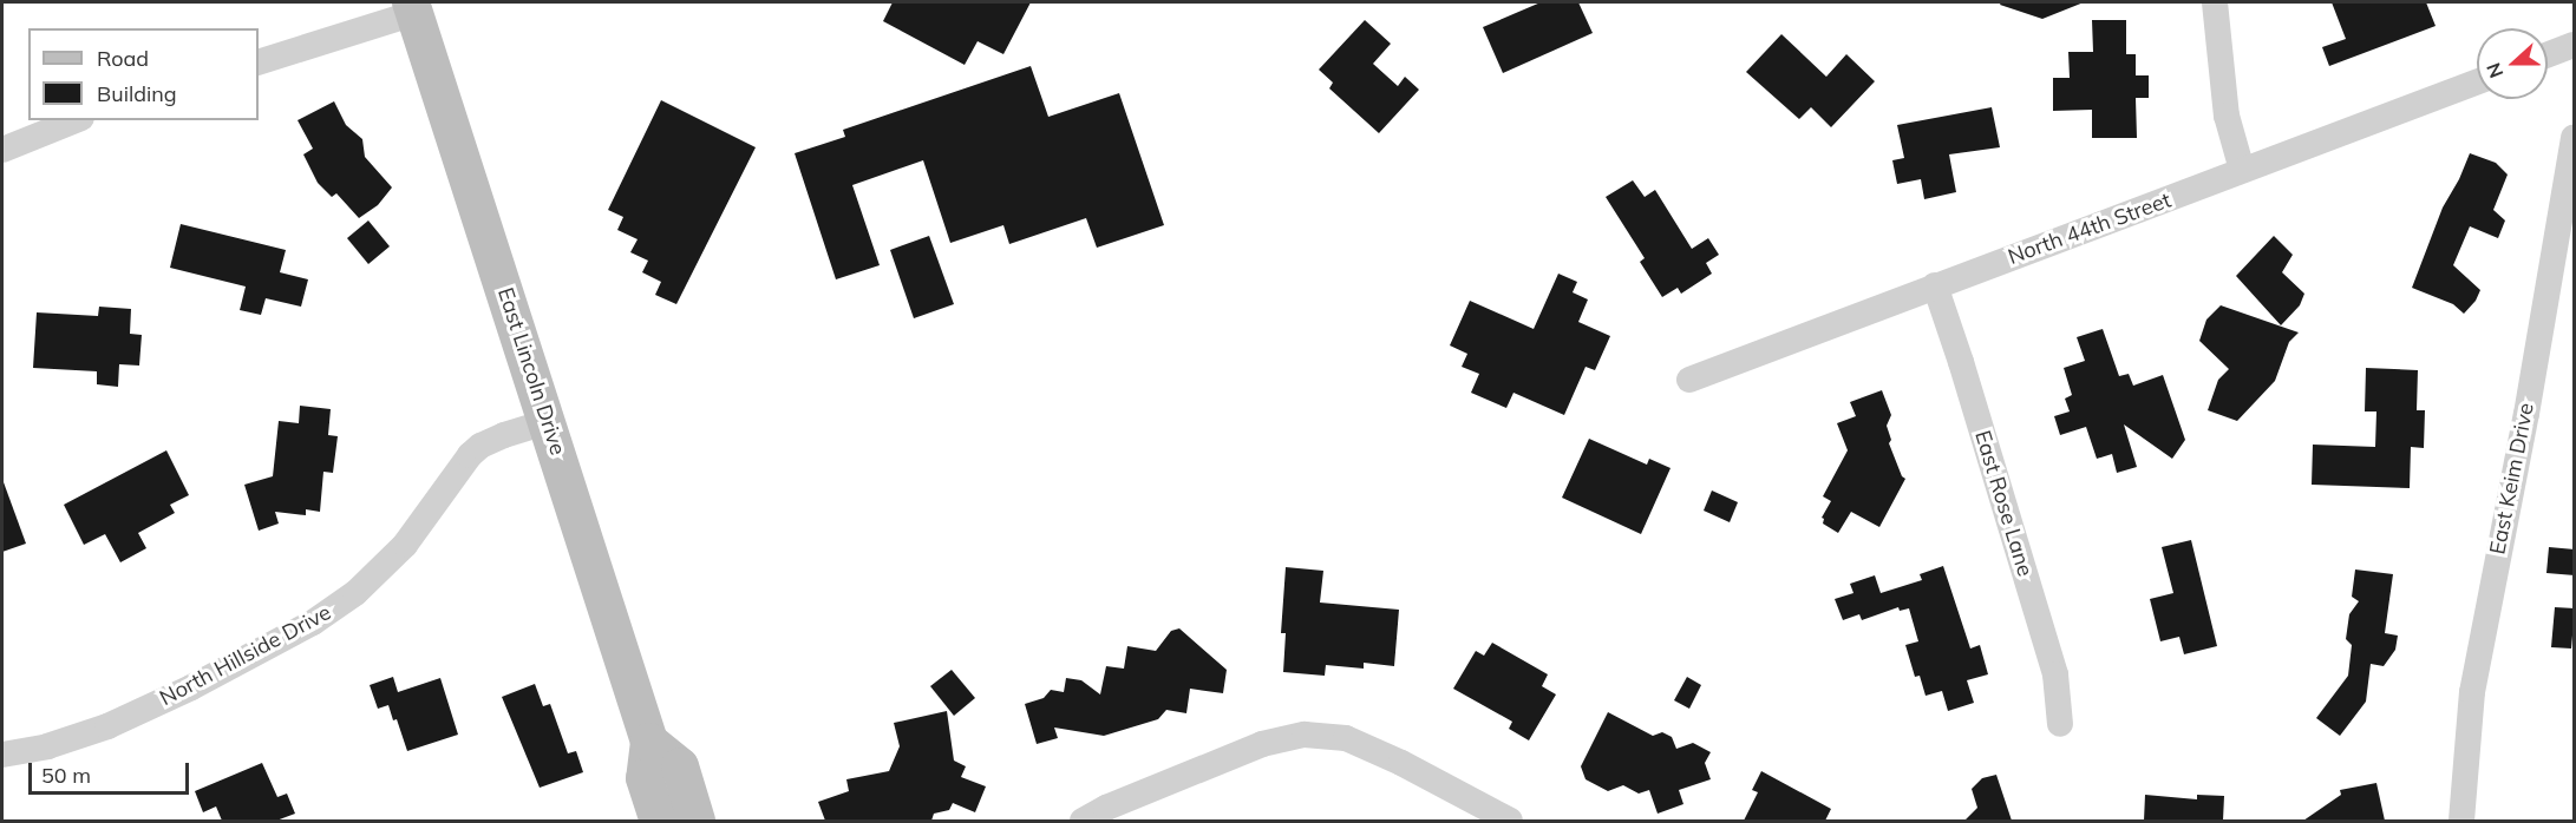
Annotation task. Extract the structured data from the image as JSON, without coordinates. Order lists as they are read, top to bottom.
{
  "streets": {
    "main road": ["East Lincoln Drive"],
    "street": [
      "North 44th Street",
      "East Keim Drive",
      "East Rose Lane",
      "North Hillside Drive"
    ]
  },
  "crossings": [
    ["North 44th Street", "East Rose Lane"],
    ["East Lincoln Drive", "North Hillside Drive"]
  ],
  "legend": ["Road", "Building"],
  "scale_bar": "50 m",
  "north": "left"
}
